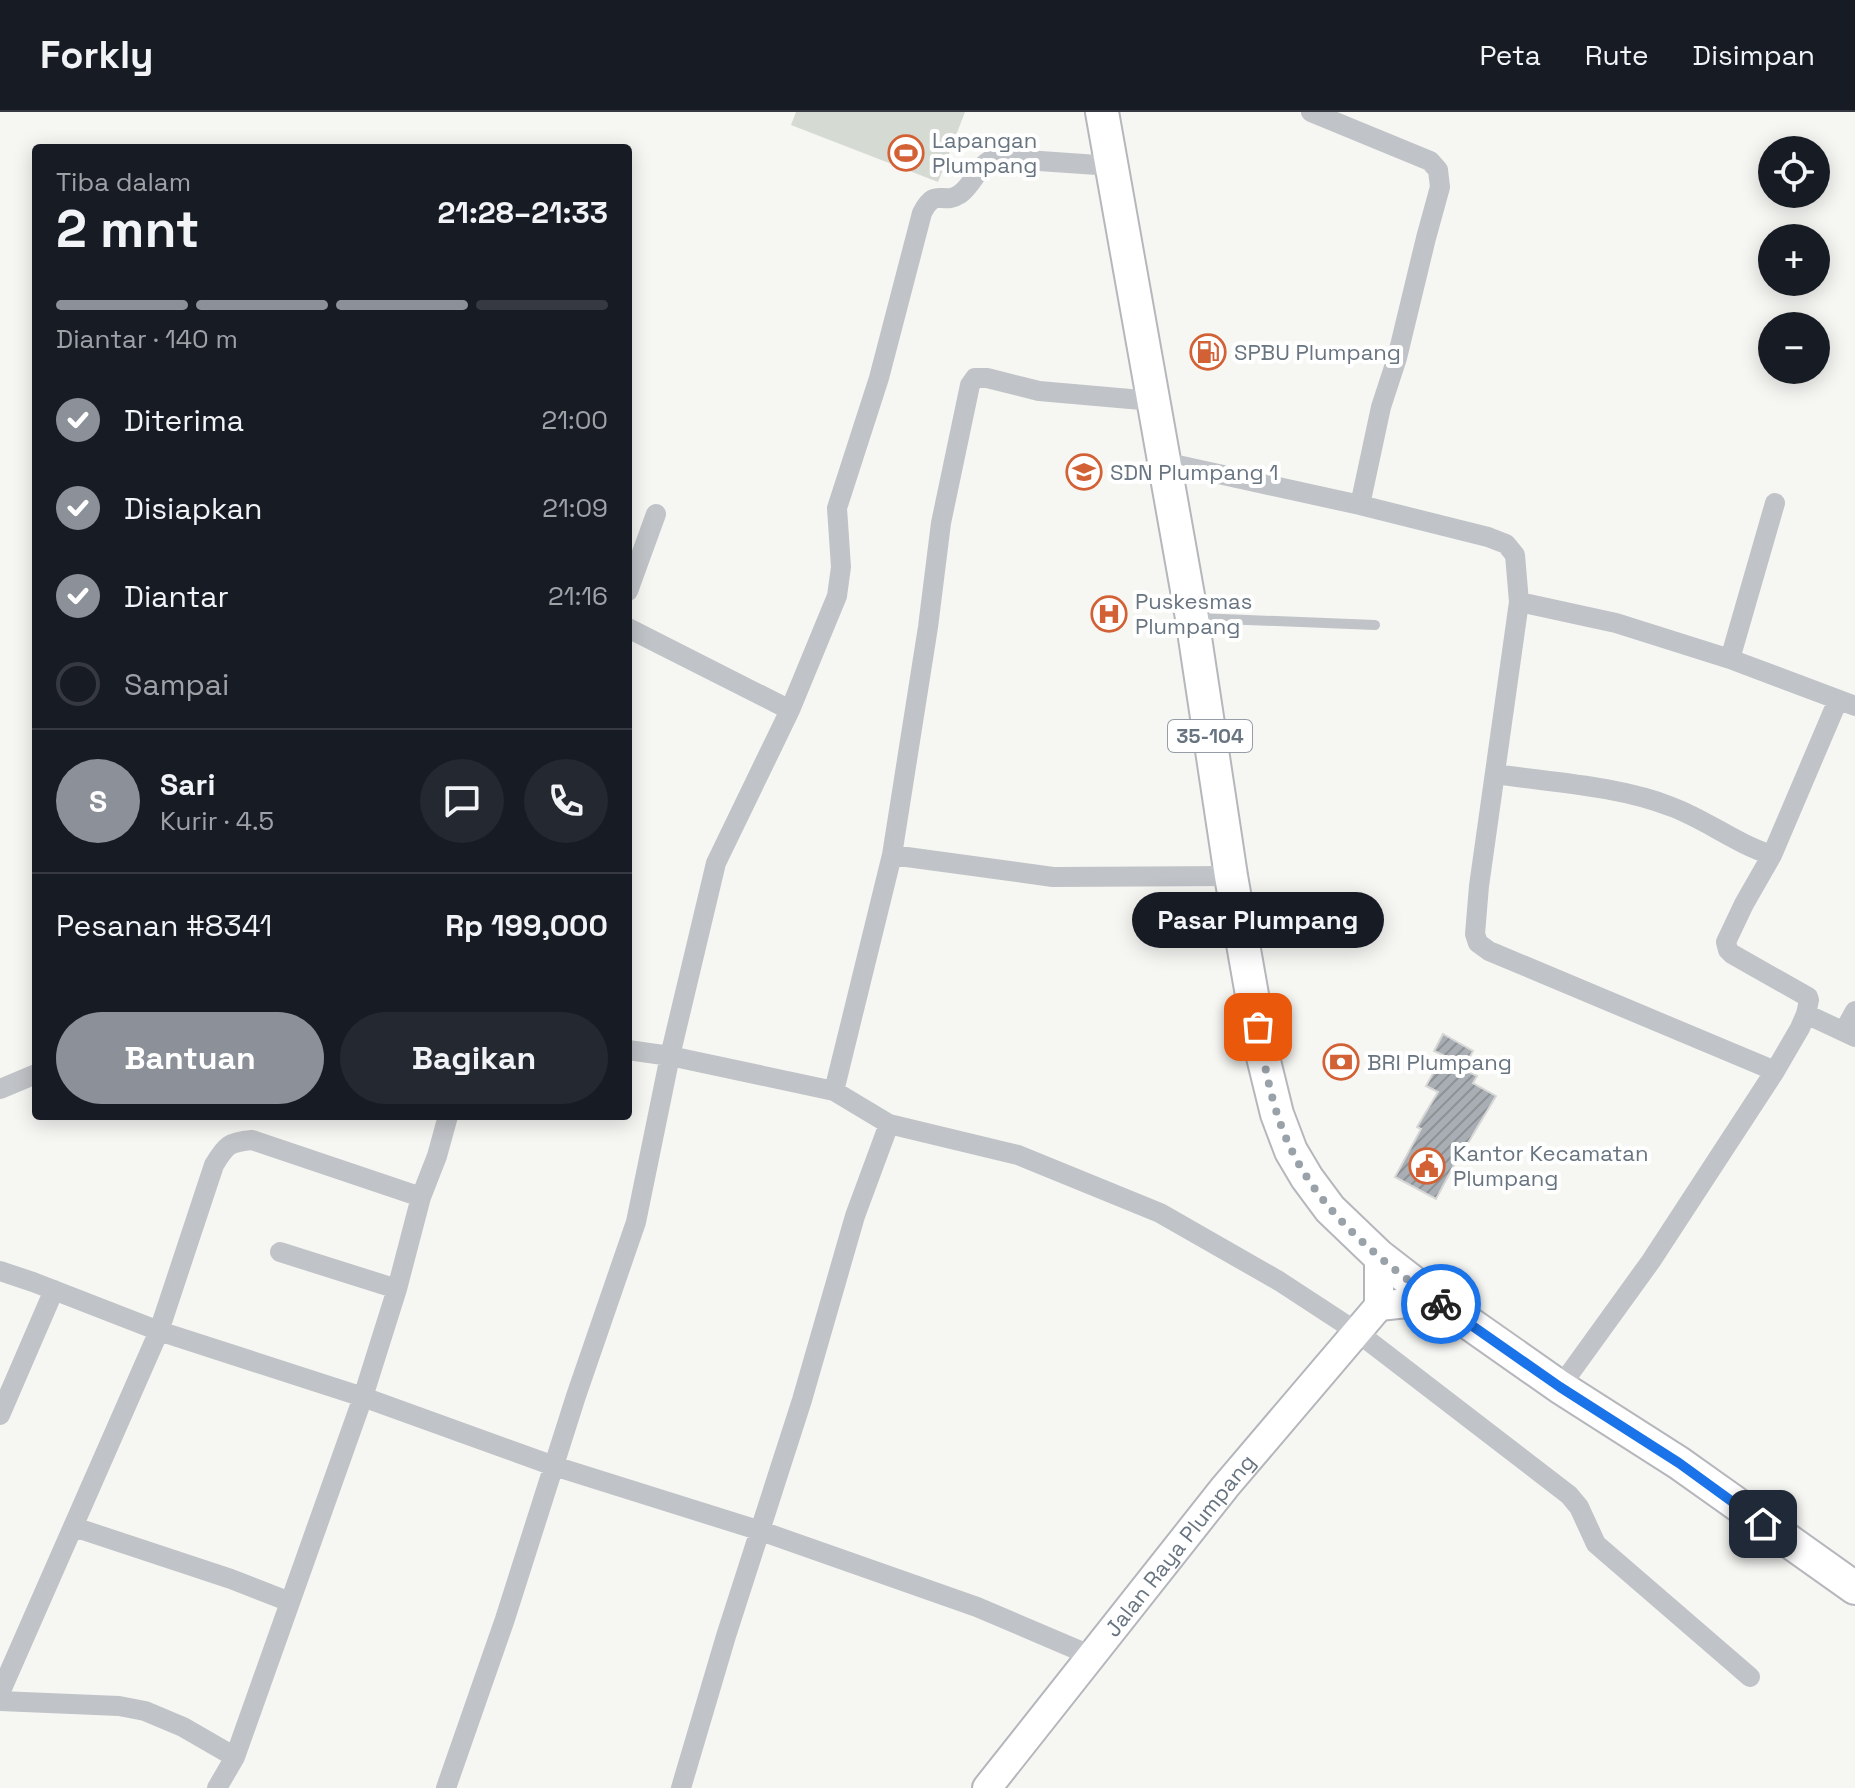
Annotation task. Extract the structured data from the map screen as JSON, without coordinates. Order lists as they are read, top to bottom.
{
  "streets": {
    "main road": ["35-104"],
    "street": ["Jalan Raya Plumpang"]
  },
  "places": {
    "sports": ["Lapangan Plumpang"],
    "fuel station": ["SPBU Plumpang"],
    "school or university": ["SDN Plumpang 1"],
    "hospital": ["Puskesmas Plumpang"],
    "other": ["Pasar Plumpang"],
    "bank": ["BRI Plumpang"],
    "public building": ["Kantor Kecamatan Plumpang"]
  },
  "page": {
    "header": "Forkly",
    "nav": ["Peta", "Rute", "Disimpan"],
    "map_buttons": ["+", "−"],
    "heading": ["2 mnt", "Tiba dalam", "21:28–21:33"],
    "panel": [
      "Sari",
      "Kurir · 4.5",
      "Pesanan #8341",
      "Rp 199,000"
    ],
    "bar": "Diantar · 140 m",
    "list": [
      ["Diterima", "21:00"],
      ["Disiapkan", "21:09"],
      ["Diantar", "21:16"],
      "Sampai"
    ],
    "round": "S",
    "bubble": "Pasar Plumpang",
    "buttons": ["Bantuan", "Bagikan"]
  }
}
